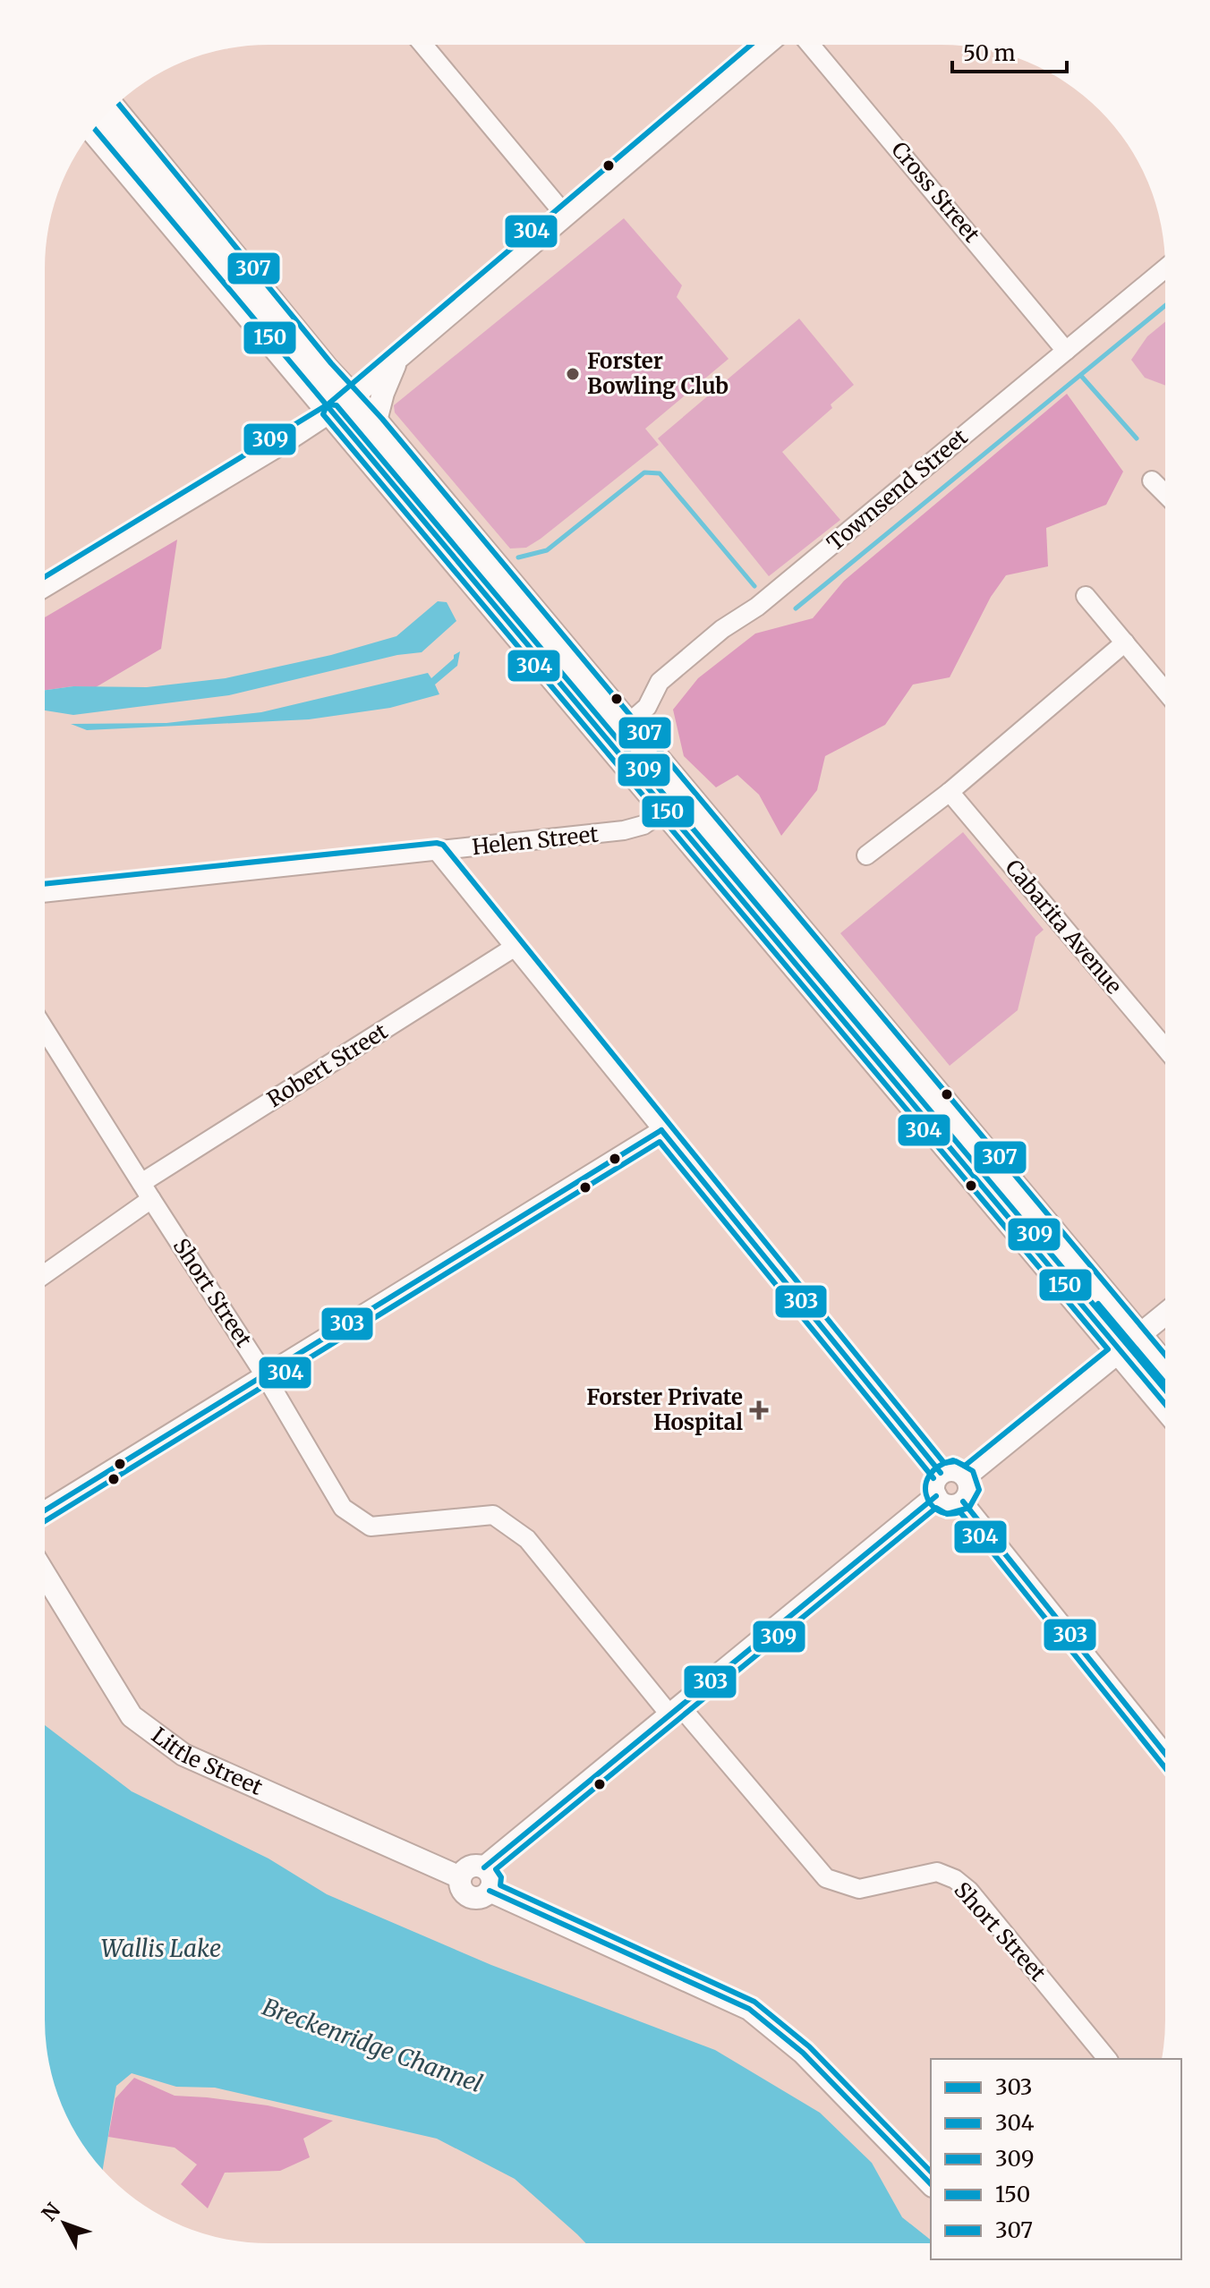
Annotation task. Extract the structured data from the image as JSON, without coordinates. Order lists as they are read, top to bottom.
{
  "streets": {
    "street": [
      "Cross Street",
      "Townsend Street",
      "Helen Street",
      "Cabarita Avenue",
      "Robert Street",
      "Short Street",
      "Little Street"
    ]
  },
  "crossings": [
    ["Cross Street", "Townsend Street"],
    ["Robert Street", "Short Street"]
  ],
  "water": ["Wallis Lake", "Breckenridge Channel"],
  "places": {
    "other": ["Forster Bowling Club"],
    "health": ["Forster Private Hospital"]
  },
  "lines": [
    "transit line 304",
    "transit line 307",
    "transit line 150",
    "transit line 309",
    "transit line 303"
  ],
  "legend": [
    "303",
    "304",
    "309",
    "150",
    "307"
  ],
  "scale_bar": "50 m",
  "north": "top left"
}
